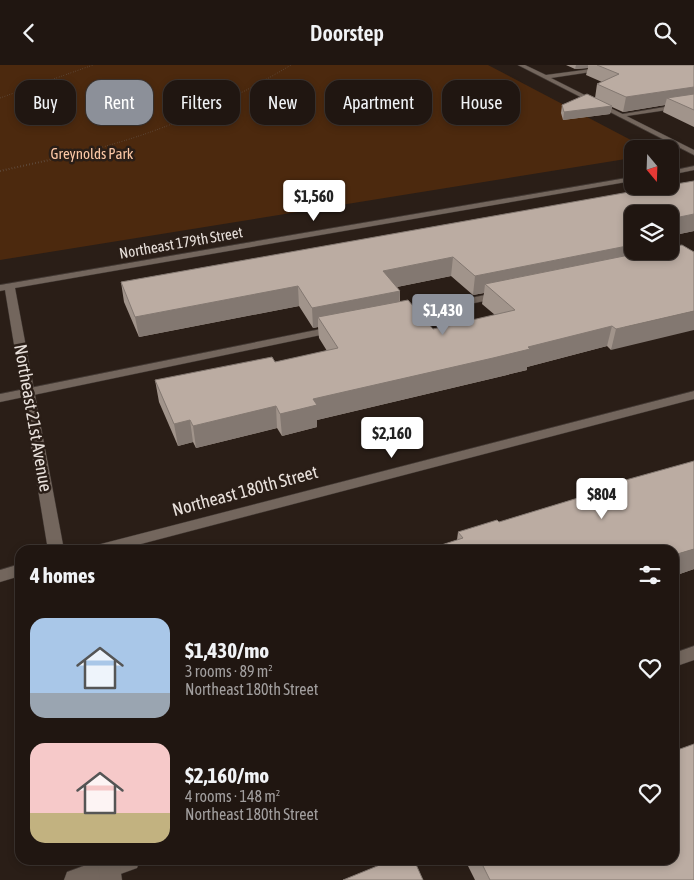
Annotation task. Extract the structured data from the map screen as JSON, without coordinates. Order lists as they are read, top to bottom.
{
  "streets": {
    "street": ["Northeast 179th Street", "Northeast 21st Avenue", "Northeast 180th Street"]
  },
  "crossings": [
    ["Northeast 179th Street", "Northeast 21st Avenue"]
  ],
  "parks": ["Greynolds Park"],
  "north": "bottom",
  "page": {
    "header": "Doorstep",
    "chip": [
      "Buy",
      "Rent",
      "Filters",
      "New",
      "Apartment",
      "House"
    ],
    "price": [
      "$1,560",
      "$1,430",
      "$2,160",
      "$804"
    ],
    "heading": "4 homes",
    "list": [
      {
        "name": "$1,430/mo",
        "note": "3 rooms · 89 m² · Northeast 180th Street"
      },
      {
        "name": "$2,160/mo",
        "note": "4 rooms · 148 m² · Northeast 180th Street"
      }
    ]
  }
}
